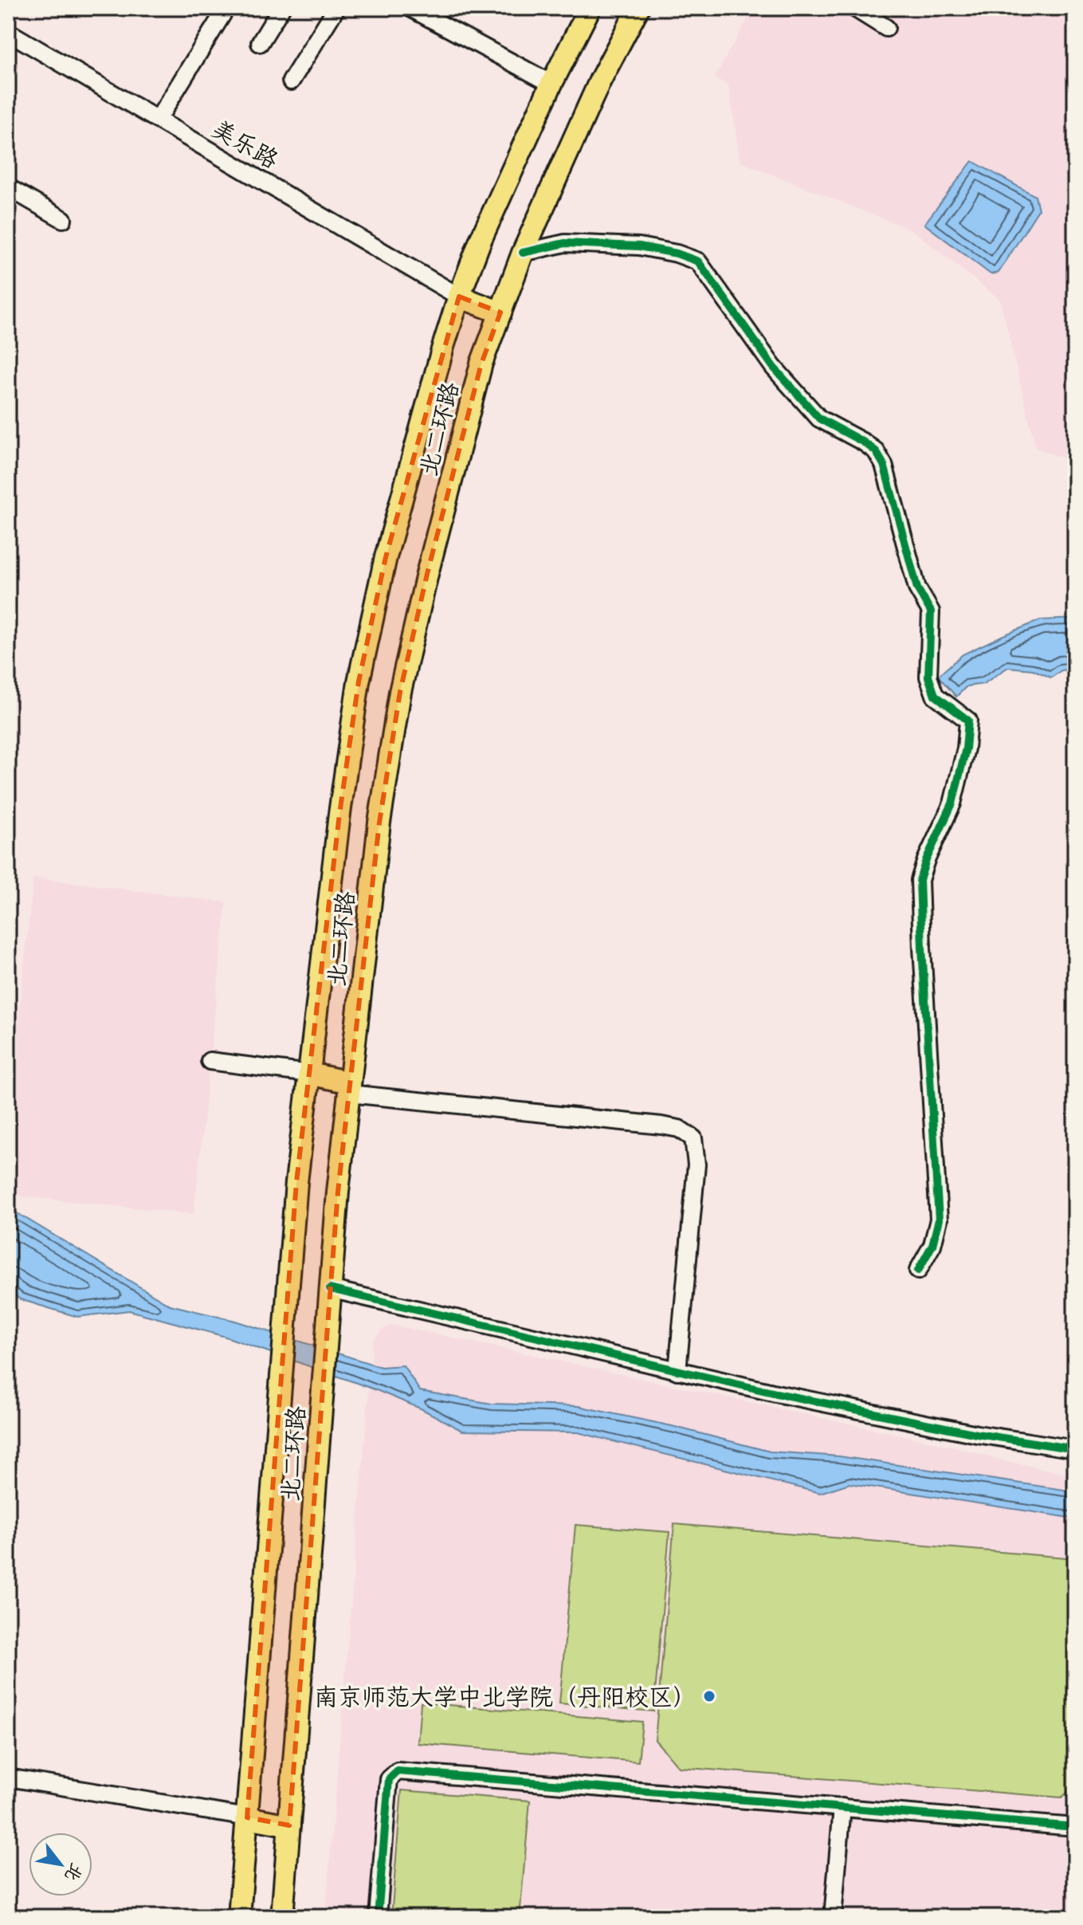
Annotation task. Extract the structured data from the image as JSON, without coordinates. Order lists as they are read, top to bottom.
{
  "streets": {
    "main road": ["北二环路"],
    "street": ["美乐路"]
  },
  "crossings": [
    ["美乐路", "北二环路"]
  ],
  "places": ["南京师范大学中北学院（丹阳校区）"],
  "north": "bottom right"
}
